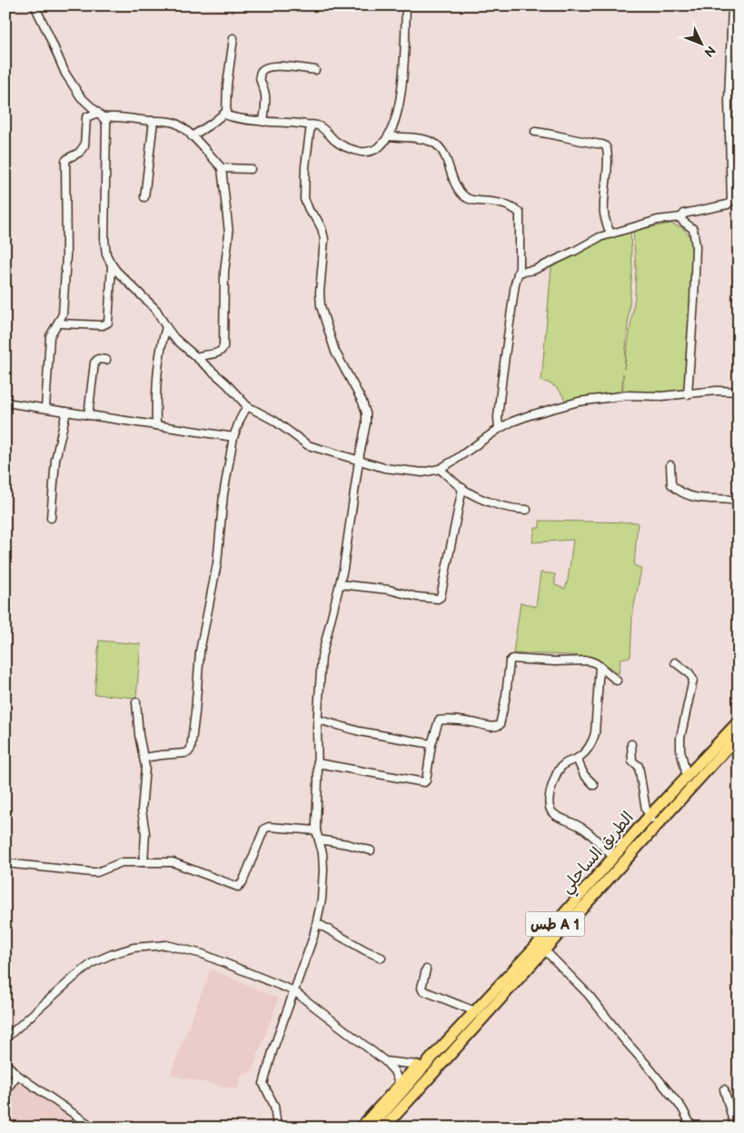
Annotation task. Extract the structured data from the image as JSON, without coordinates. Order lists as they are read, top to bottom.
{
  "streets": {
    "highway": ["الطريق الساحلي", "طس A 1"]
  },
  "north": "bottom right"
}
